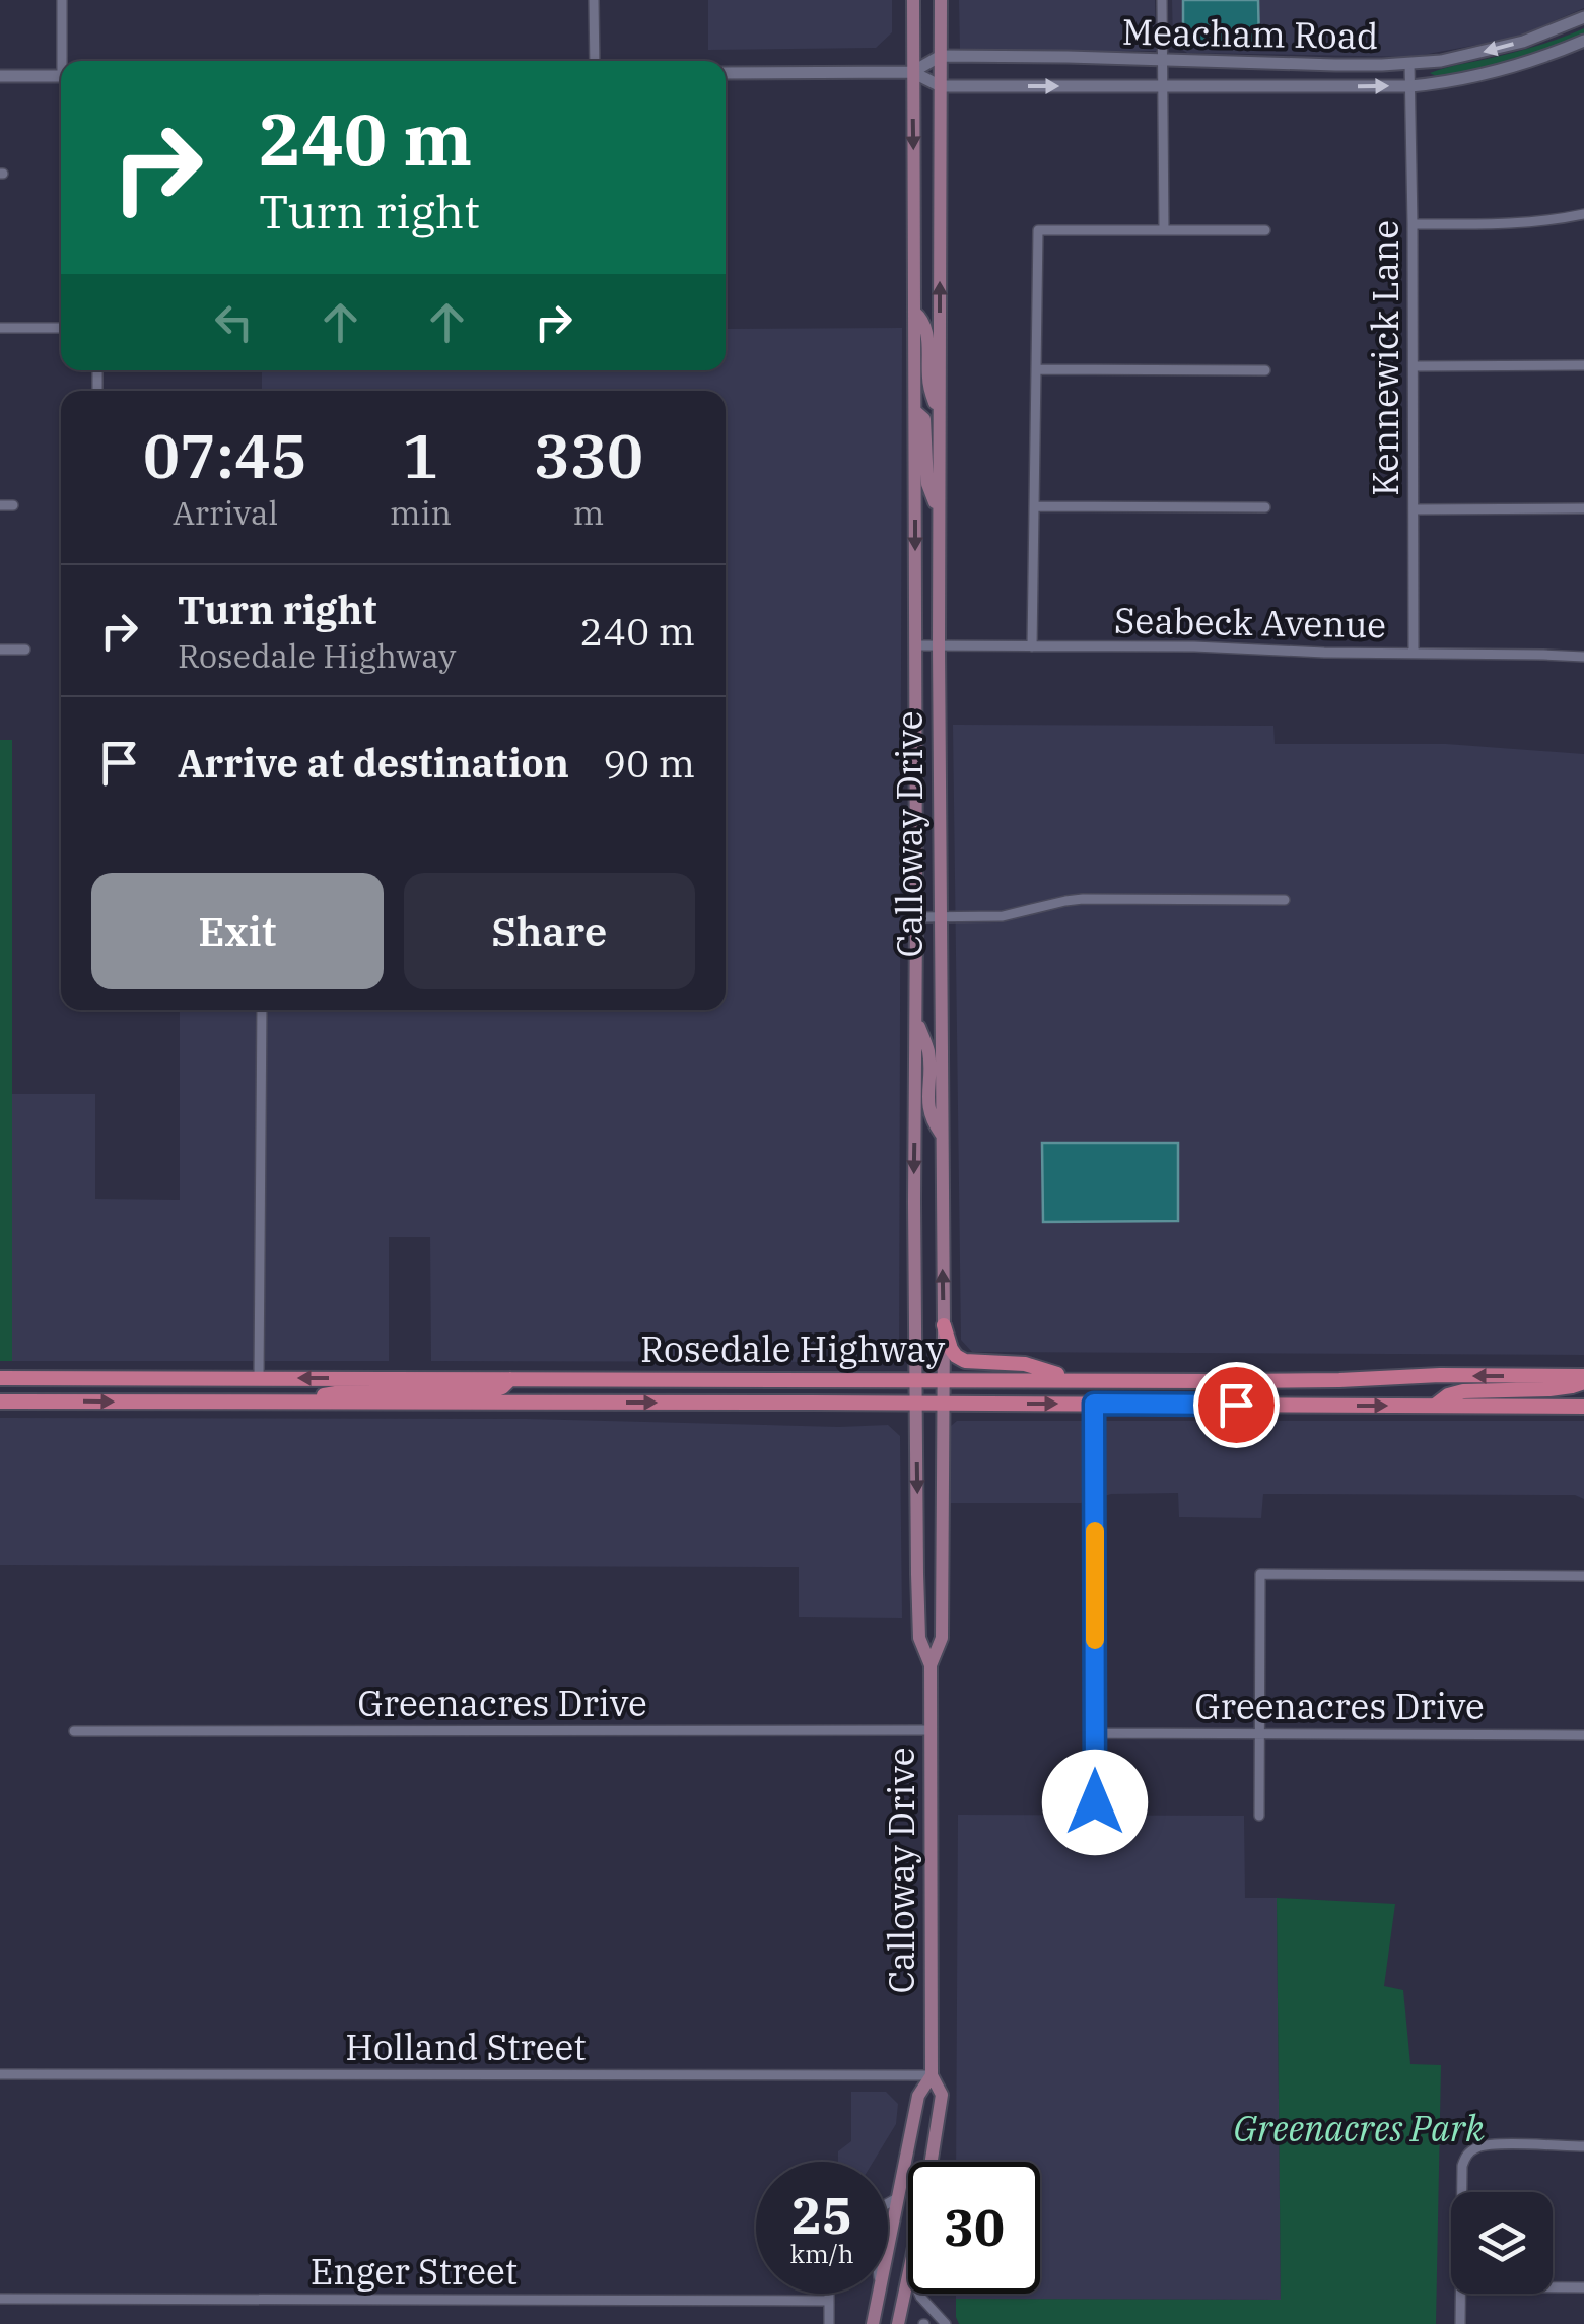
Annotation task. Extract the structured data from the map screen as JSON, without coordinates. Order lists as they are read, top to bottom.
{
  "streets": {
    "main road": ["Calloway Drive", "Rosedale Highway"],
    "street": [
      "Meacham Road",
      "Kennewick Lane",
      "Seabeck Avenue",
      "Greenacres Drive",
      "Holland Street",
      "Enger Street"
    ]
  },
  "crossings": [
    ["Meacham Road", "Kennewick Lane"],
    ["Meacham Road", "Calloway Drive"],
    ["Kennewick Lane", "Seabeck Avenue"],
    ["Seabeck Avenue", "Calloway Drive"],
    ["Calloway Drive", "Rosedale Highway"],
    ["Calloway Drive", "Greenacres Drive"],
    ["Calloway Drive", "Holland Street"]
  ],
  "parks": ["Greenacres Park"],
  "page": {
    "turn": ["240 m", "Turn right"],
    "eta": [
      "07:45",
      "Arrival",
      "1",
      "min",
      "330",
      "m"
    ],
    "list": [
      {
        "name": "Turn right",
        "note": "Rosedale Highway",
        "value": "240 m"
      },
      {
        "name": "Arrive at destination",
        "value": "90 m"
      }
    ],
    "buttons": ["Exit", "Share"],
    "speed": "25 km/h",
    "limit": "30"
  }
}
